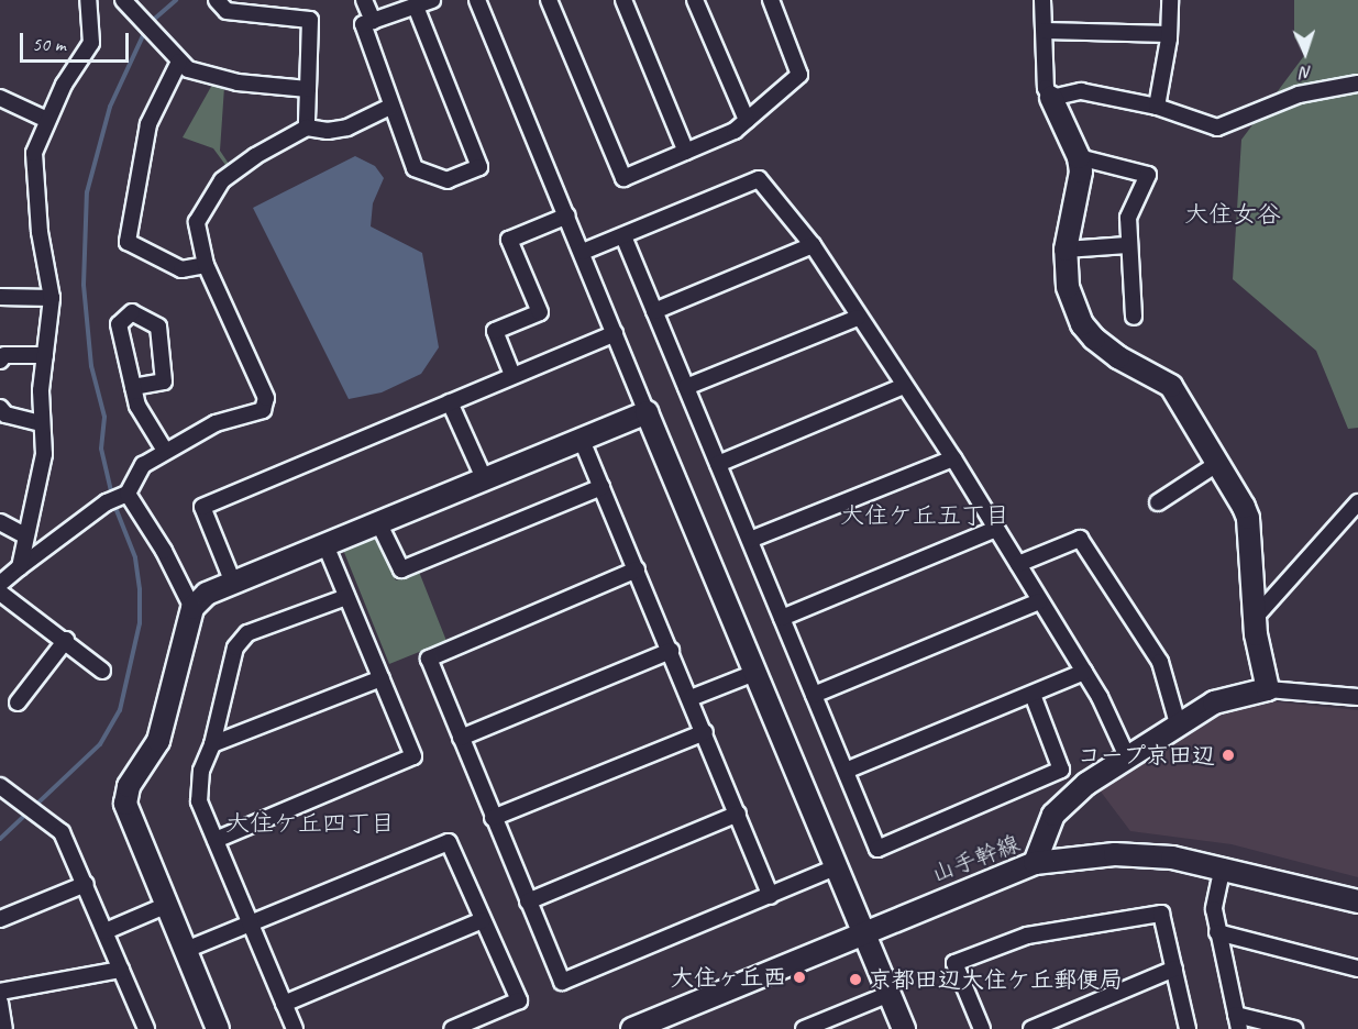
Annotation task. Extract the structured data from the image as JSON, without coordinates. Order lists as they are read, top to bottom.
{
  "streets": {
    "street": ["山手幹線"]
  },
  "districts": ["大住女谷", "大住ケ丘五丁目", "大住ケ丘四丁目"],
  "places": ["コープ京田辺", "大住ヶ丘西", "京都田辺大住ケ丘郵便局"],
  "scale_bar": "50 m",
  "north": "bottom"
}
